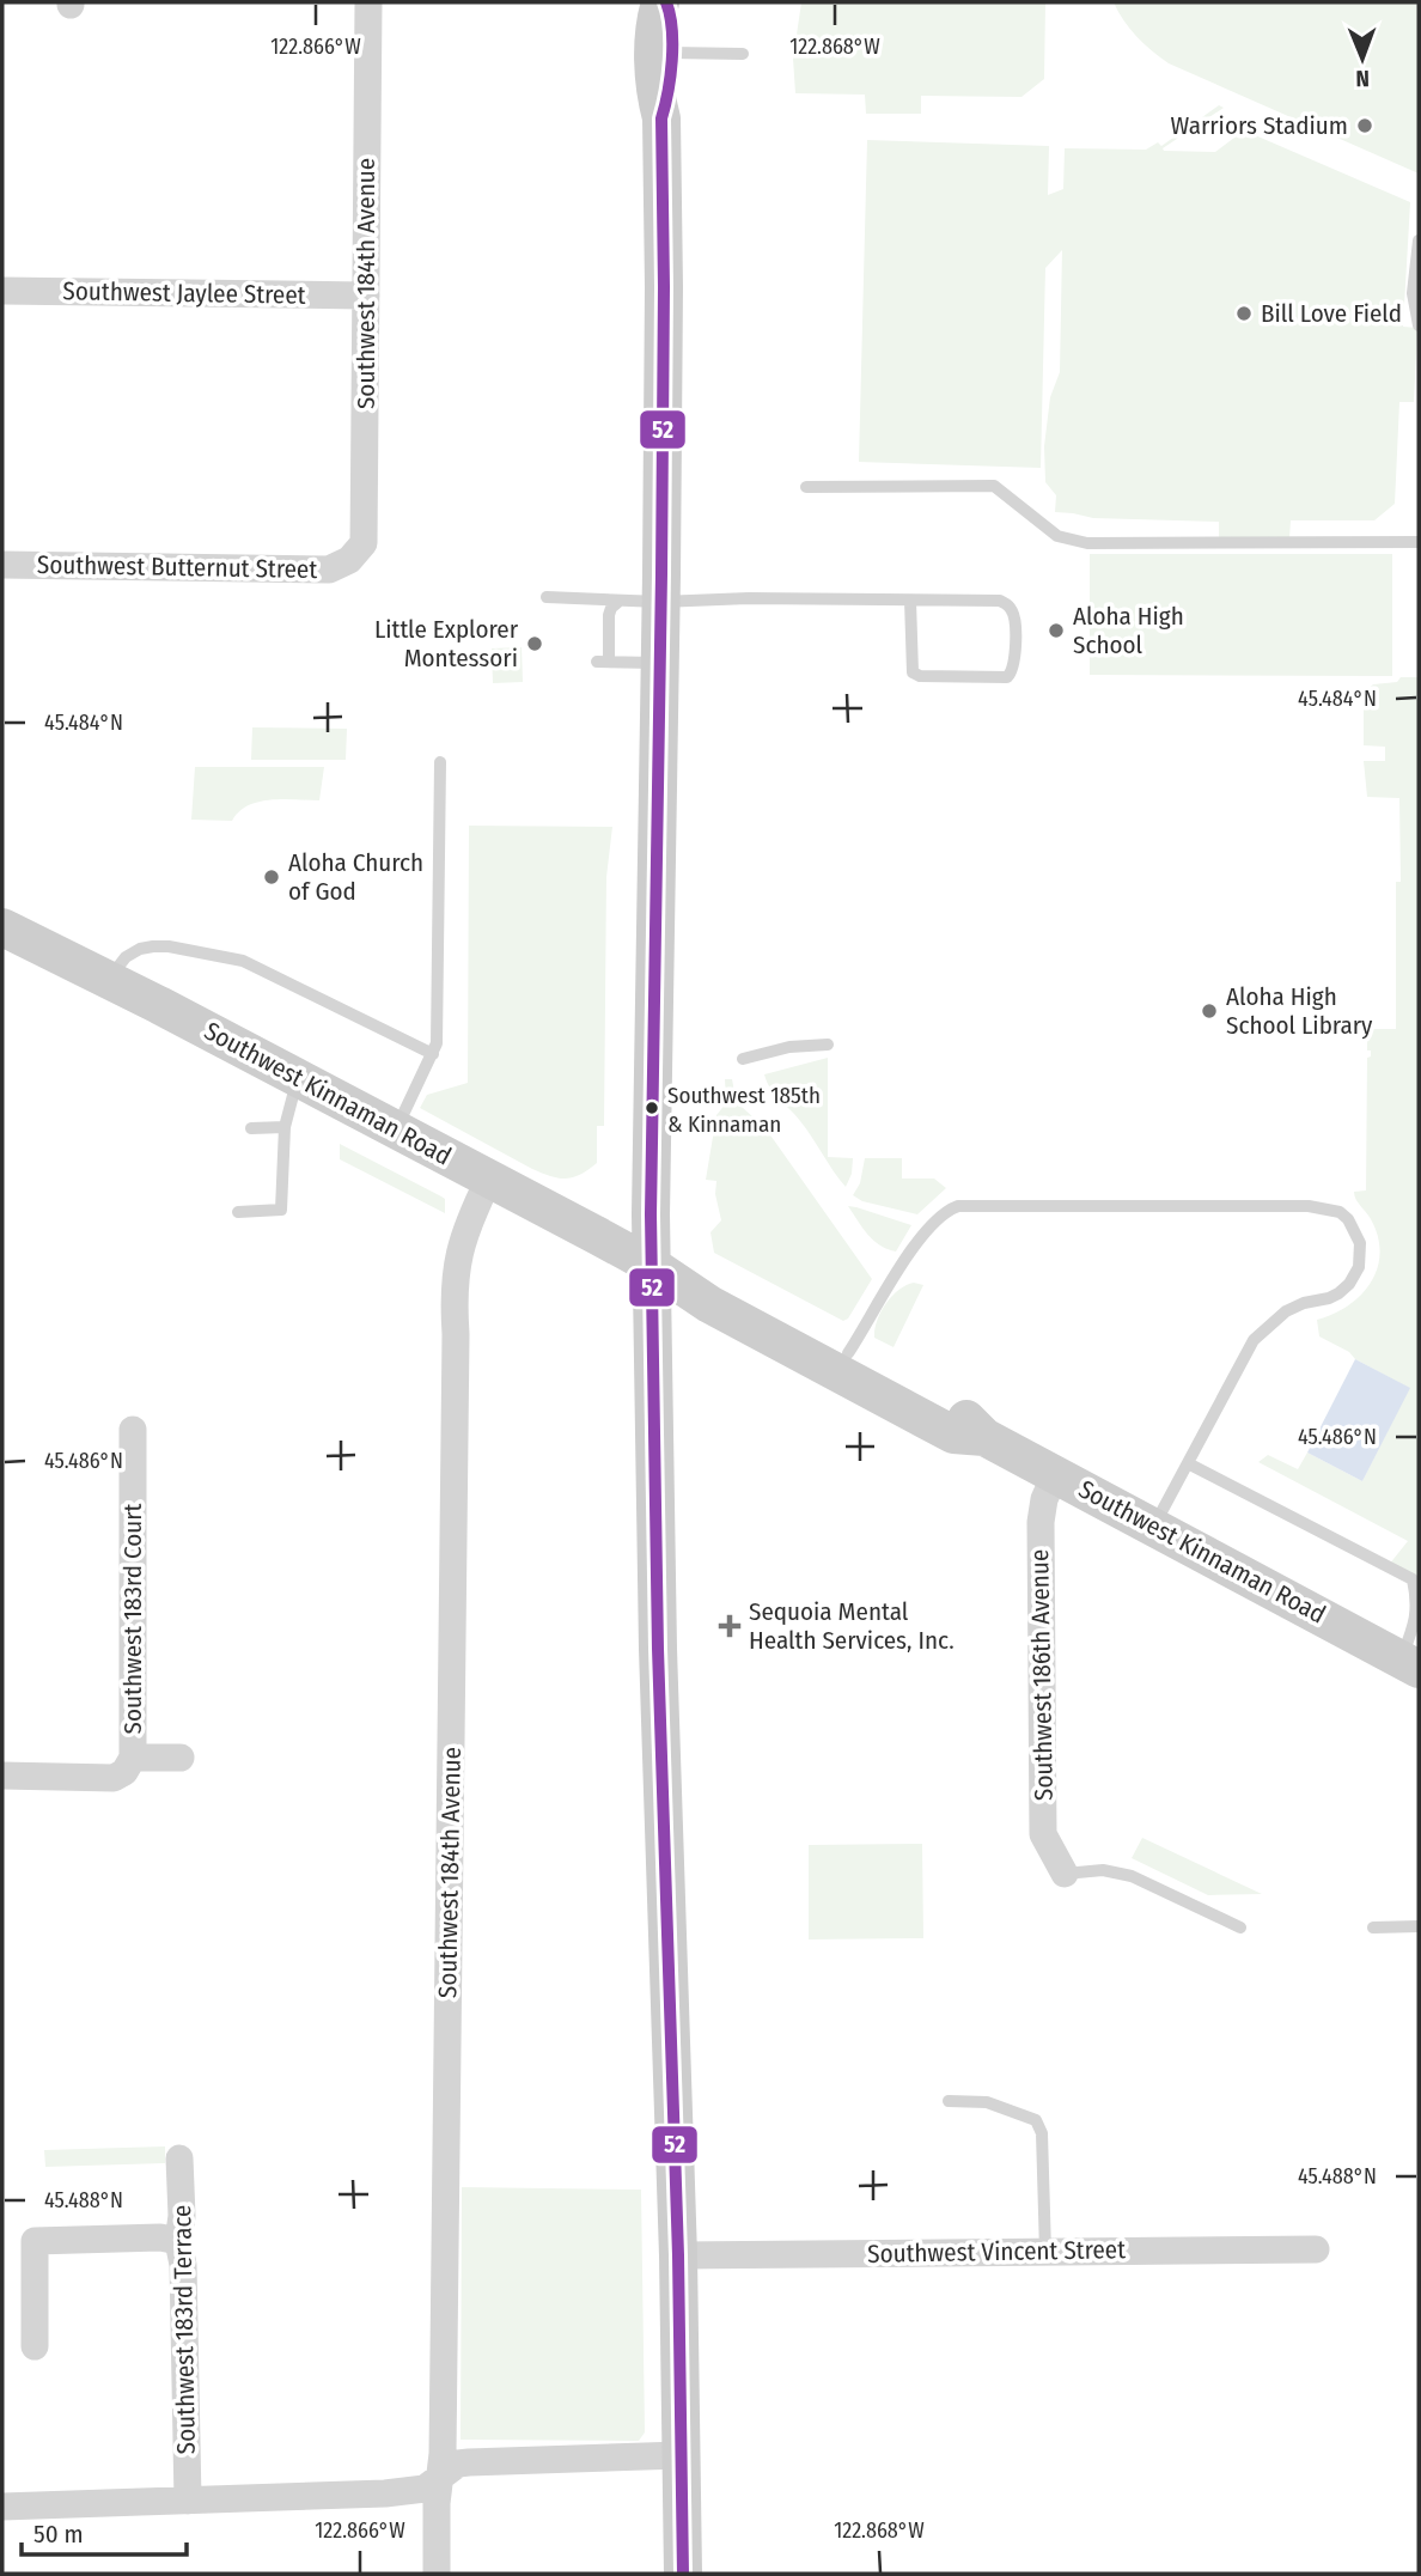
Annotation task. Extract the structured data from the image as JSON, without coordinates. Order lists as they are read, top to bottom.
{
  "streets": {
    "main road": ["Southwest Kinnaman Road"],
    "street": [
      "Southwest 184th Avenue",
      "Southwest Jaylee Street",
      "Southwest Butternut Street",
      "Southwest 183rd Court",
      "Southwest 186th Avenue",
      "Southwest Vincent Street",
      "Southwest 183rd Terrace"
    ]
  },
  "crossings": [
    ["Southwest 184th Avenue", "Southwest Jaylee Street"],
    ["Southwest 184th Avenue", "Southwest Butternut Street"],
    ["Southwest 184th Avenue", "Southwest Kinnaman Road"],
    ["Southwest Kinnaman Road", "Southwest 186th Avenue"]
  ],
  "places": {
    "other": [
      "Warriors Stadium",
      "Bill Love Field",
      "Aloha High School",
      "Little Explorer Montessori",
      "Aloha Church of God",
      "Aloha High School Library",
      "Southwest 185th & Kinnaman"
    ],
    "health": ["Sequoia Mental Health Services, Inc."]
  },
  "lines": ["transit line 52"],
  "scale_bar": "50 m",
  "north": "bottom",
  "coordinates": [
    "122.866°W",
    "122.868°W",
    "45.484°N",
    "45.486°N",
    "45.488°N"
  ]
}
